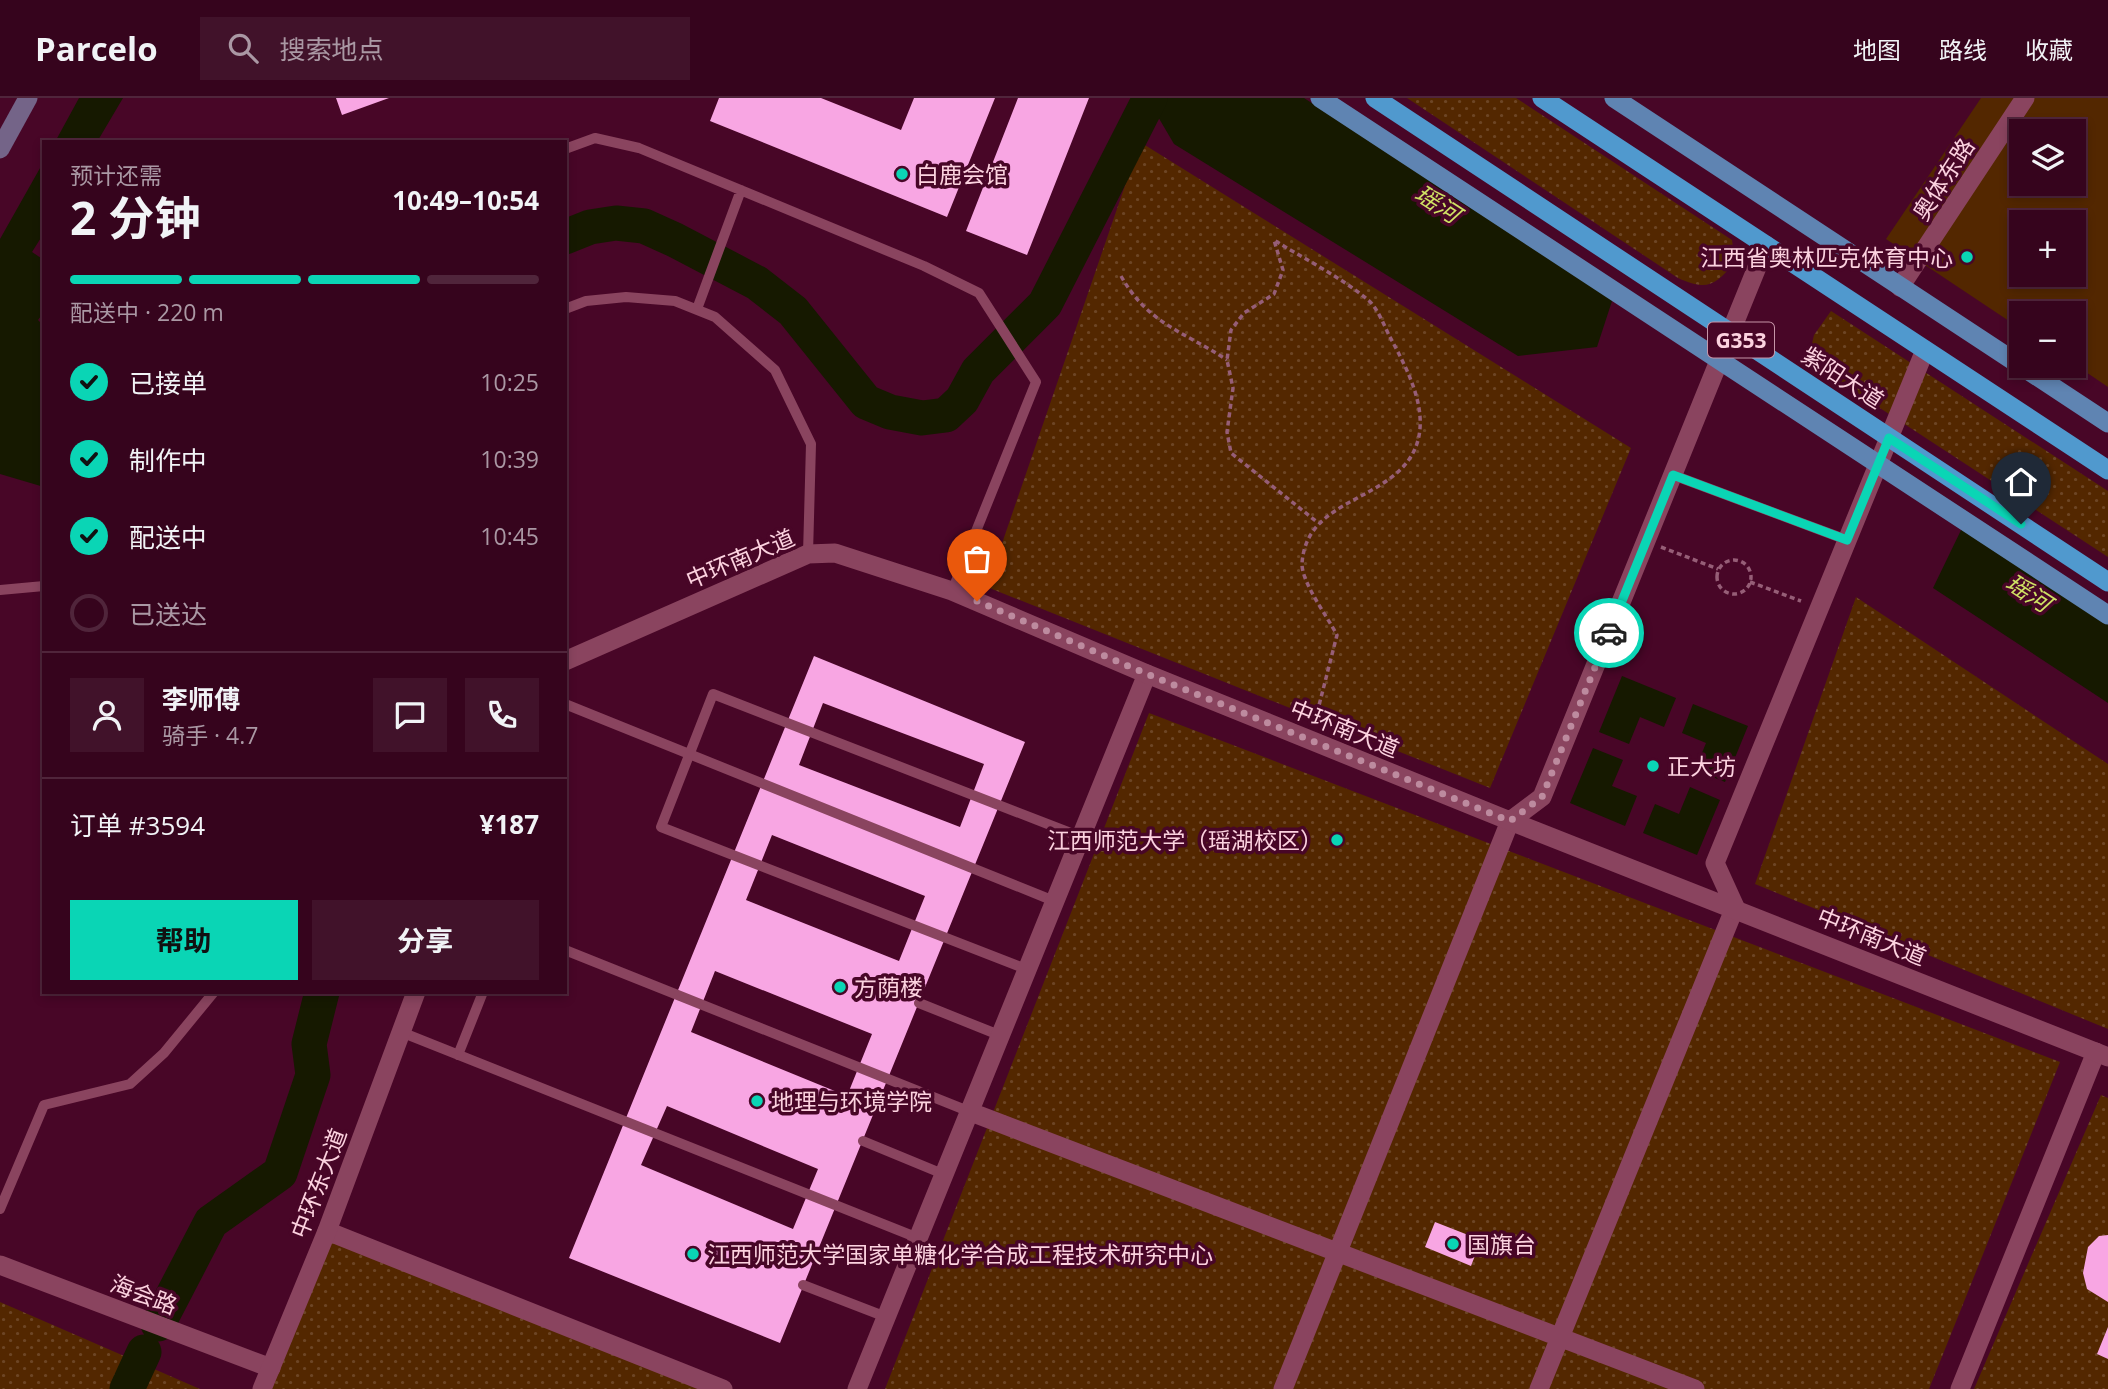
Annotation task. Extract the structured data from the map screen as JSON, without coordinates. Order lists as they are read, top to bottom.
{
  "streets": {
    "highway": ["G353", "紫阳大道"],
    "street": [
      "奥体东路",
      "中环南大道",
      "中环东大道",
      "海会路"
    ]
  },
  "crossings": [
    ["中环东大道", "海会路"]
  ],
  "water": ["瑶河"],
  "places": [
    "白鹿会馆",
    "江西省奥林匹克体育中心",
    "正大坊",
    "江西师范大学（瑶湖校区）",
    "方荫楼",
    "地理与环境学院",
    "国旗台",
    "江西师范大学国家单糖化学合成工程技术研究中心"
  ],
  "page": {
    "header": "Parcelo",
    "search": "搜索地点",
    "nav": ["地图", "路线", "收藏"],
    "map_buttons": ["+", "−"],
    "heading": ["2 分钟", "预计还需", "10:49–10:54"],
    "panel": [
      "李师傅",
      "骑手 · 4.7",
      "订单 #3594",
      "¥187"
    ],
    "bar": "配送中 · 220 m",
    "list": [
      ["已接单", "10:25"],
      ["制作中", "10:39"],
      ["配送中", "10:45"],
      "已送达"
    ],
    "buttons": ["帮助", "分享"]
  }
}
